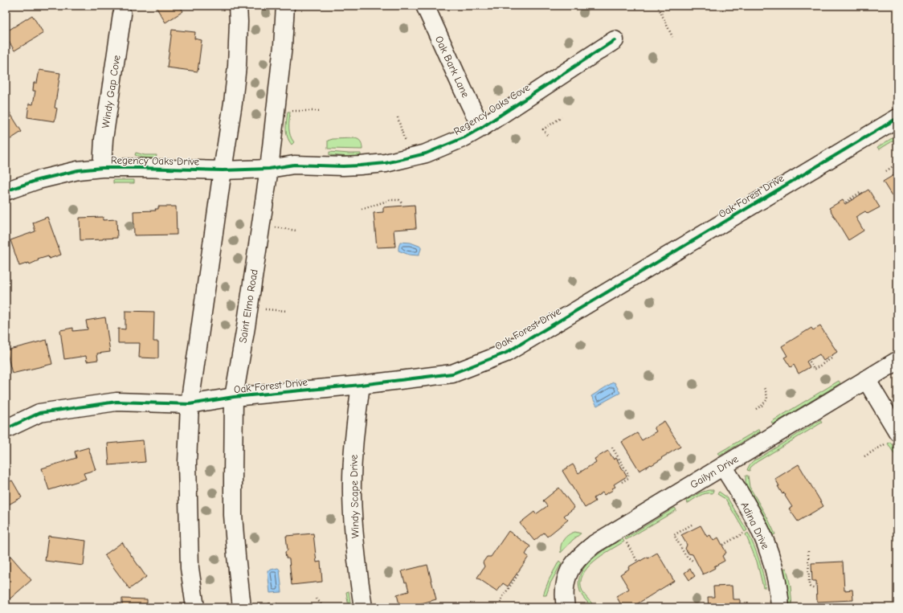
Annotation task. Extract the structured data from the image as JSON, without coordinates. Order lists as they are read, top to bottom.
{
  "streets": {
    "street": [
      "Oak Bark Lane",
      "Windy Gap Cove",
      "Regency Oaks Cove",
      "Regency Oaks Drive",
      "Oak Forest Drive",
      "Saint Elmo Road",
      "Gailyn Drive",
      "Windy Scape Drive",
      "Adina Drive"
    ]
  },
  "crossings": [
    ["Oak Bark Lane", "Regency Oaks Cove"],
    ["Windy Gap Cove", "Regency Oaks Drive"],
    ["Regency Oaks Cove", "Regency Oaks Drive"],
    ["Regency Oaks Cove", "Saint Elmo Road"],
    ["Regency Oaks Drive", "Saint Elmo Road"],
    ["Oak Forest Drive", "Saint Elmo Road"],
    ["Oak Forest Drive", "Windy Scape Drive"],
    ["Gailyn Drive", "Adina Drive"]
  ]
}
